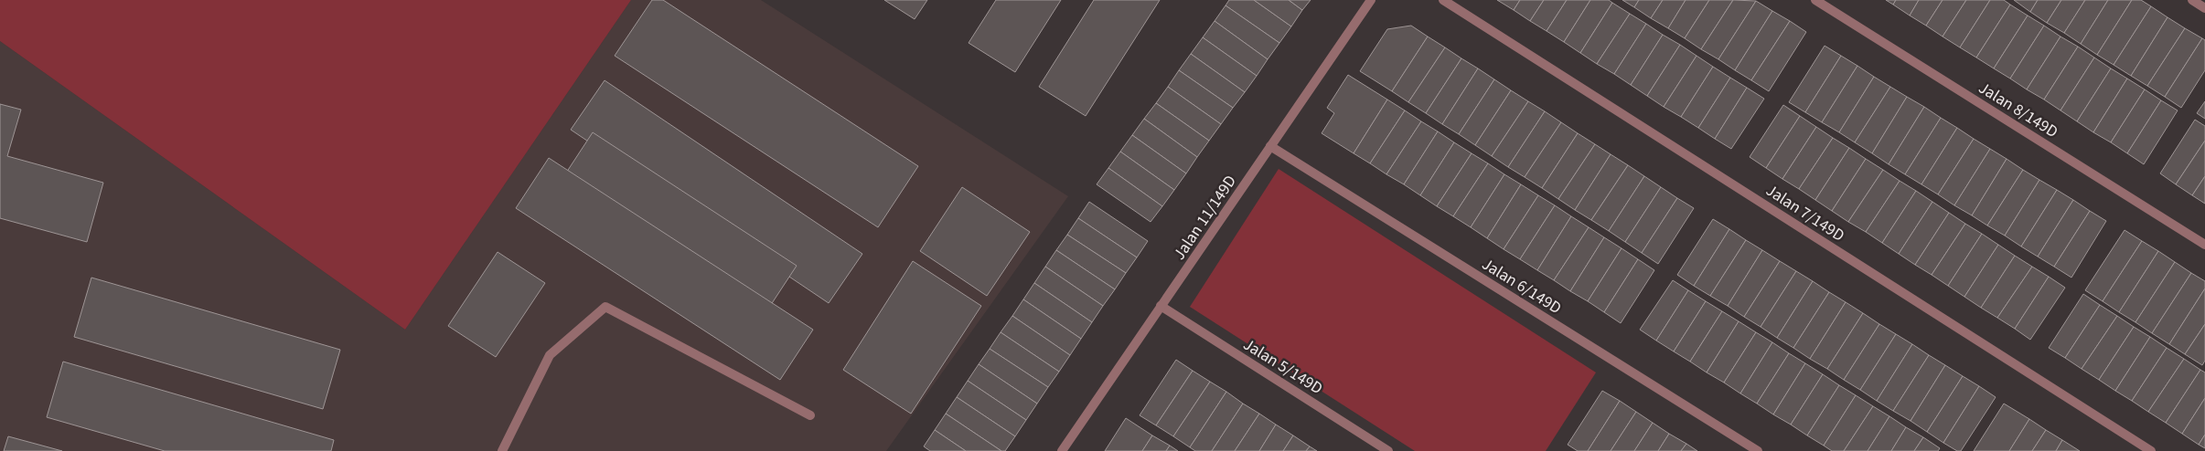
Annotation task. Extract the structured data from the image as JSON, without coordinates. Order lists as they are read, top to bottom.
{
  "streets": {
    "street": [
      "Jalan 8/149D",
      "Jalan 7/149D",
      "Jalan 11/149D",
      "Jalan 6/149D",
      "Jalan 5/149D"
    ]
  },
  "crossings": [
    ["Jalan 11/149D", "Jalan 6/149D"],
    ["Jalan 11/149D", "Jalan 5/149D"]
  ]
}
